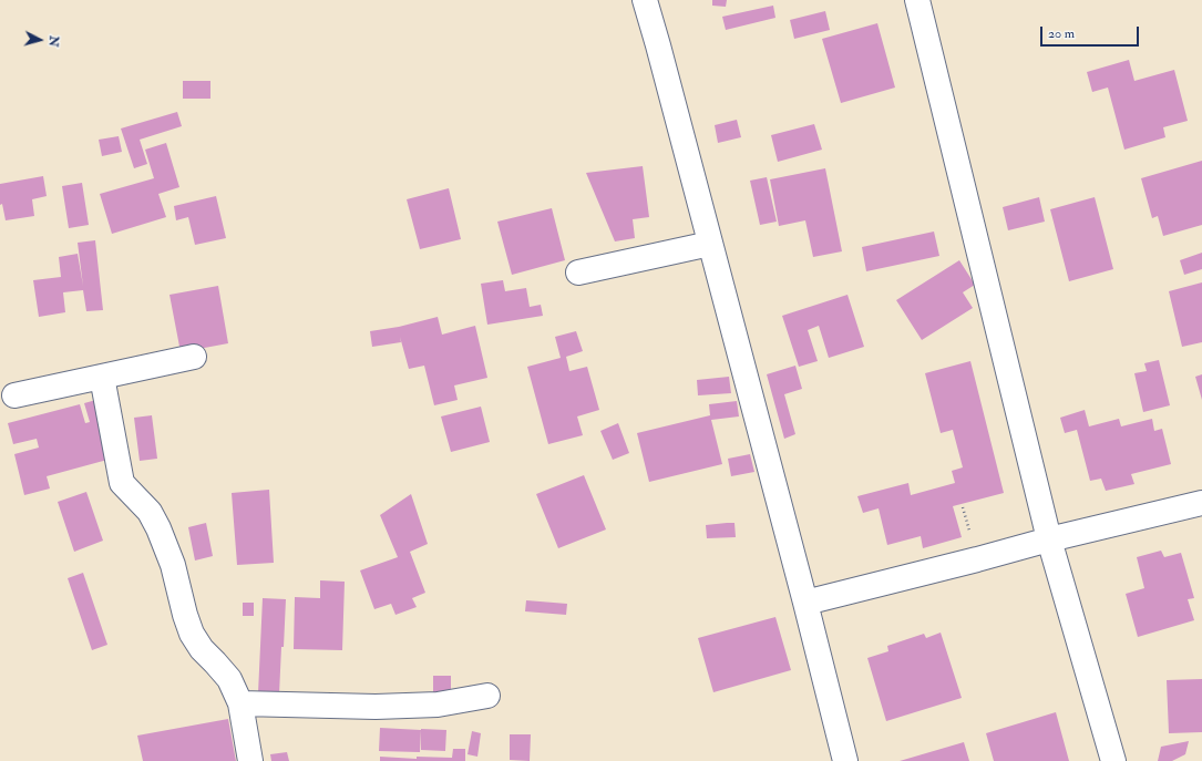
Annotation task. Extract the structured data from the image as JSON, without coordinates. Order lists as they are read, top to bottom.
{
  "scale_bar": "20 m",
  "north": "right"
}
